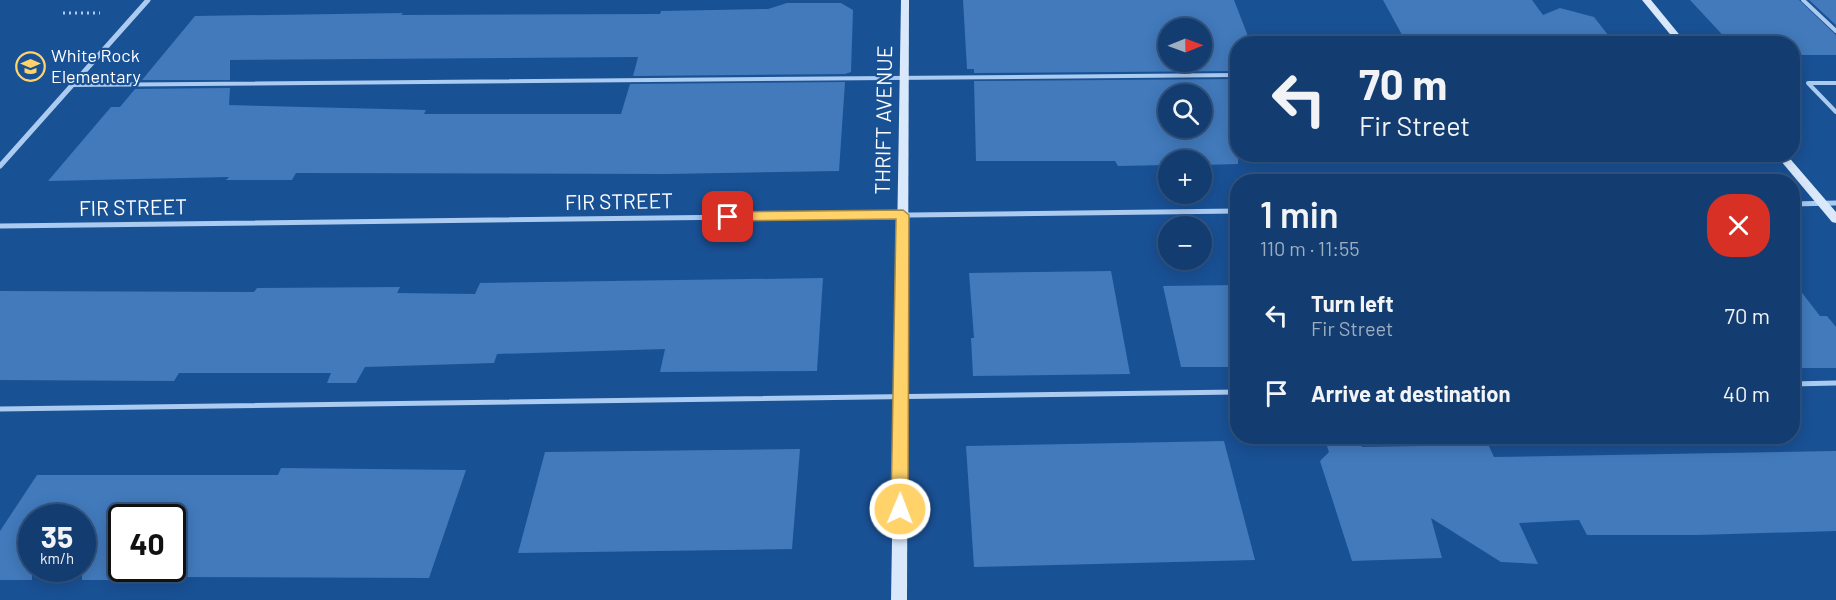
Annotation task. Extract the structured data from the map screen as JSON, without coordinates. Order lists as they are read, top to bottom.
{
  "streets": {
    "street": ["THRIFT AVENUE", "FIR STREET"]
  },
  "crossings": [
    ["THRIFT AVENUE", "FIR STREET"]
  ],
  "places": {
    "school or university": ["White Rock Elementary"]
  },
  "north": "right",
  "page": {
    "map_buttons": ["+", "−"],
    "turn": ["70 m", "Fir Street"],
    "heading": ["1 min", "110 m · 11:55"],
    "list": [
      {
        "name": "Turn left",
        "note": "Fir Street",
        "value": "70 m"
      },
      {
        "name": "Arrive at destination",
        "value": "40 m"
      }
    ],
    "speed": "35 km/h",
    "limit": "40"
  }
}
